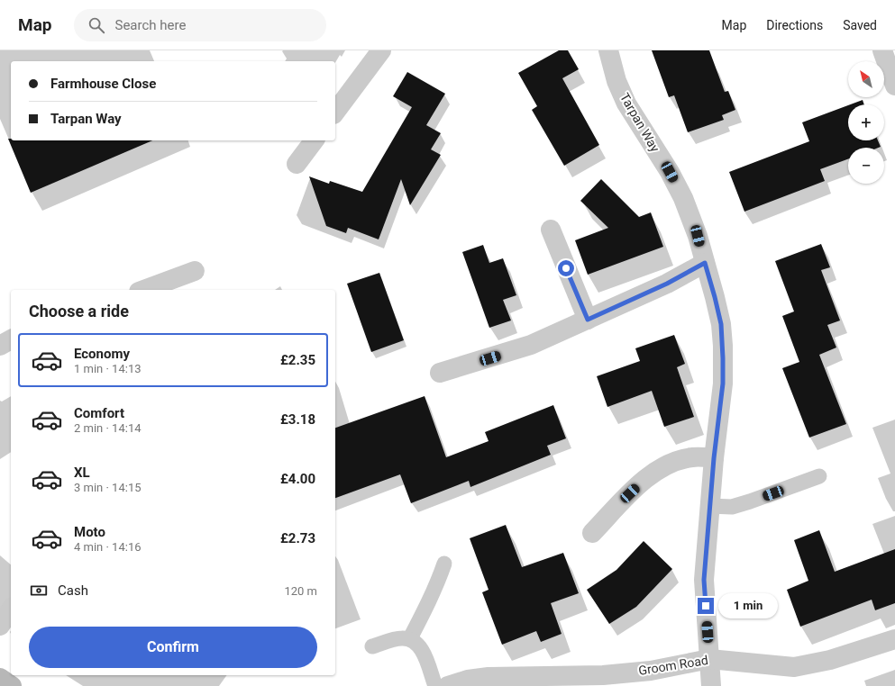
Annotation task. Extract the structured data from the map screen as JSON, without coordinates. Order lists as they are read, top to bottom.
{
  "streets": {
    "street": ["Tarpan Way", "Groom Road"]
  },
  "crossings": [
    ["Tarpan Way", "Groom Road"]
  ],
  "north": "top left",
  "page": {
    "header": "Map",
    "search": "Search here",
    "nav": ["Map", "Directions", "Saved"],
    "map_buttons": ["+", "−"],
    "banner": ["Farmhouse Close", "Tarpan Way"],
    "heading": "Choose a ride",
    "list": [
      {
        "name": "Economy",
        "note": "1 min · 14:13",
        "value": "£2.35"
      },
      {
        "name": "Comfort",
        "note": "2 min · 14:14",
        "value": "£3.18"
      },
      {
        "name": "XL",
        "note": "3 min · 14:15",
        "value": "£4.00"
      },
      {
        "name": "Moto",
        "note": "4 min · 14:16",
        "value": "£2.73"
      }
    ],
    "pay": ["Cash", "120 m"],
    "bubble": "1 min",
    "buttons": "Confirm"
  }
}
